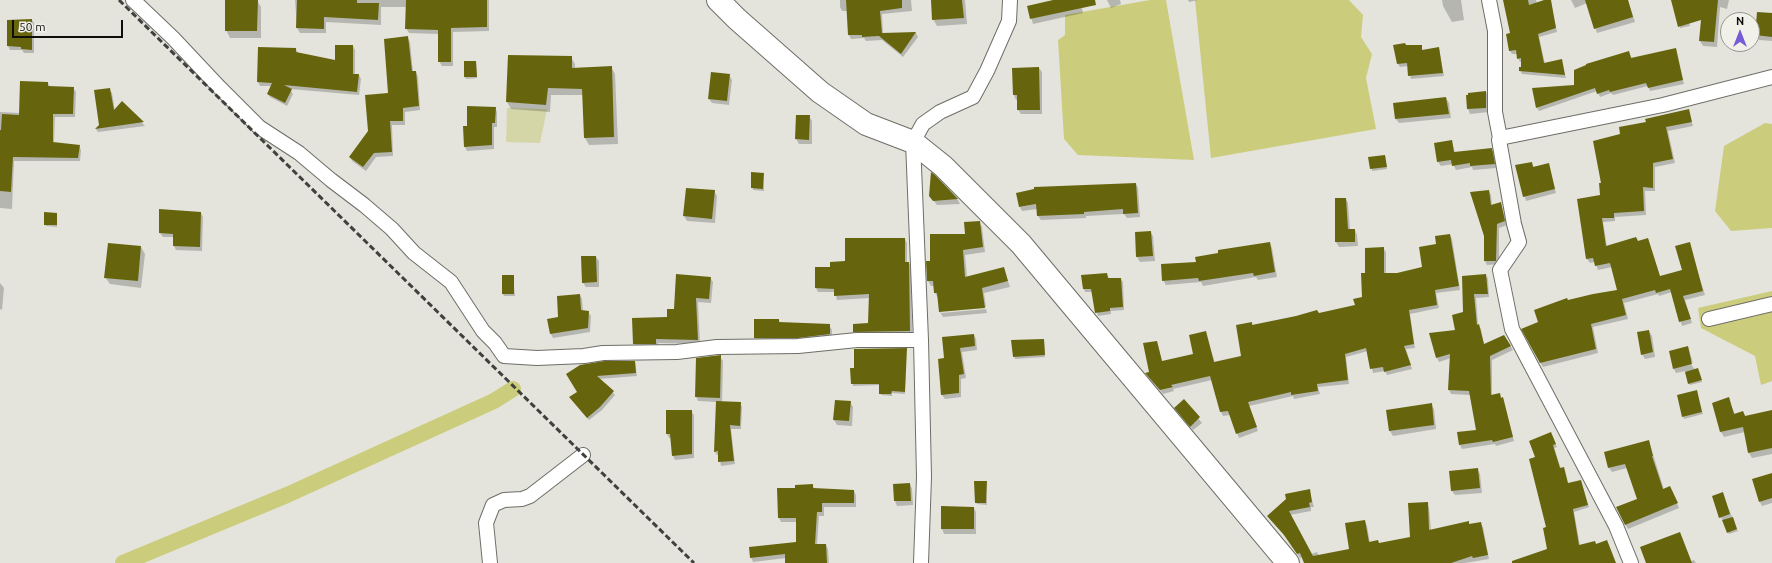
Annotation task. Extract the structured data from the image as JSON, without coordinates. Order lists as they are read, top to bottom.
{
  "scale_bar": "50 m",
  "north": "top"
}
